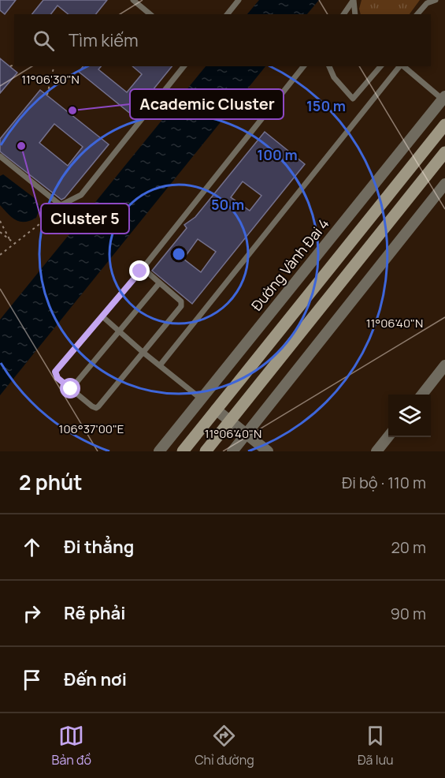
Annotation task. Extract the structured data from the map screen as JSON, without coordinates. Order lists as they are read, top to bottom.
{
  "streets": {
    "street": ["Đường Vành Đai 4"]
  },
  "places": ["Academic Cluster", "Cluster 5"],
  "page": {
    "search": "Tìm kiếm",
    "heading": ["2 phút", "Đi bộ · 110 m"],
    "list": [
      ["Đi thẳng", "20 m"],
      ["Rẽ phải", "90 m"],
      "Đến nơi"
    ],
    "nav": ["Bản đồ", "Chỉ đường", "Đã lưu"]
  },
  "coordinates": ["11°06'30\"N", "11°06'40\"N", "106°37'00\"E"],
  "rings": ["150 m", "100 m", "50 m"]
}
